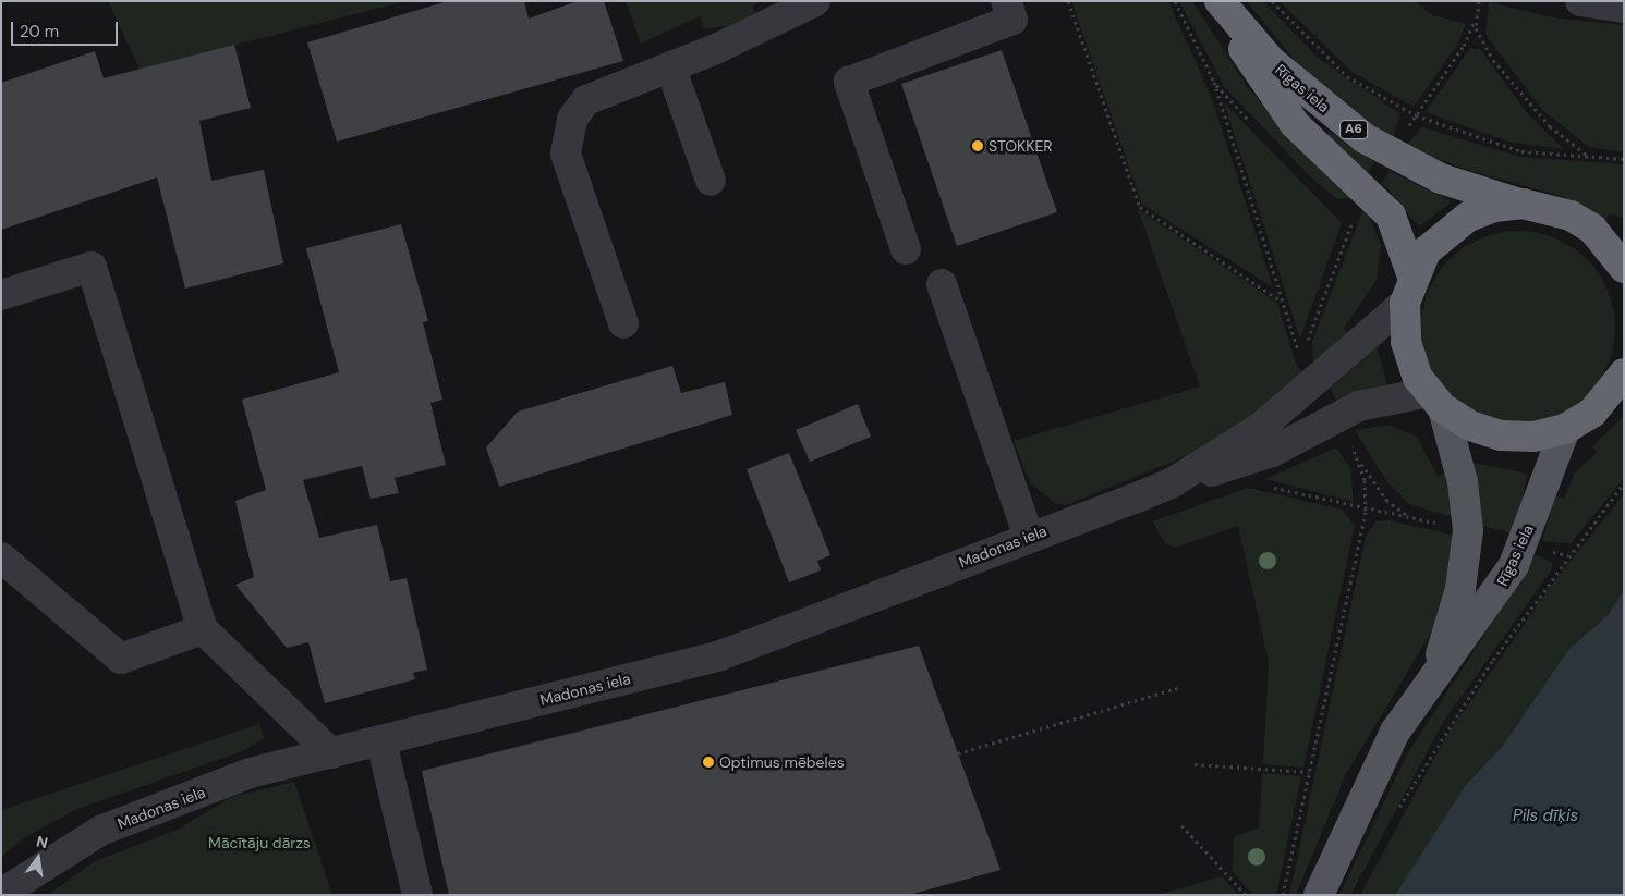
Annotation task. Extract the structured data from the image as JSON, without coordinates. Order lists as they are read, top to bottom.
{
  "streets": {
    "highway": ["Rīgas iela", "A6"],
    "street": ["Madonas iela"]
  },
  "crossings": [
    ["Rīgas iela", "A6"],
    ["Rīgas iela", "Madonas iela"],
    ["A6", "Madonas iela"]
  ],
  "water": ["Pils dīķis"],
  "parks": ["Mācītāju dārzs"],
  "places": ["STOKKER", "Optimus mēbeles"],
  "scale_bar": "20 m",
  "north": "top"
}
